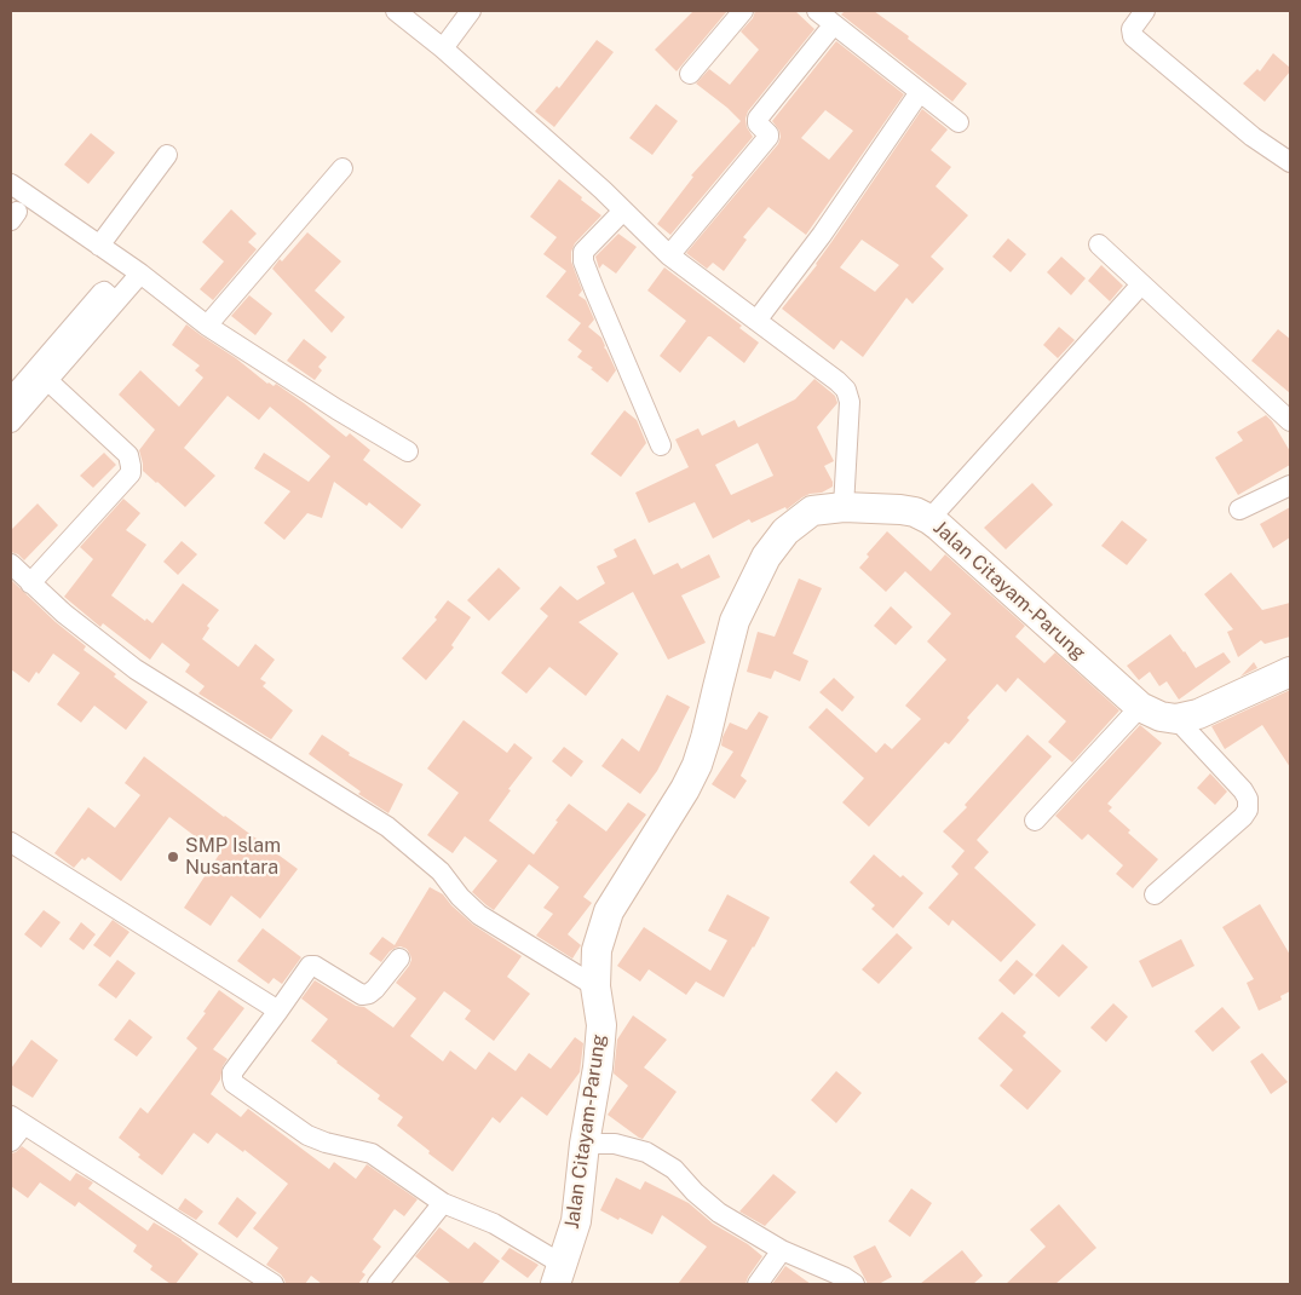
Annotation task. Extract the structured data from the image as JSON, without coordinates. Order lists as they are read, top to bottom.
{
  "streets": {
    "street": ["Jalan Citayam-Parung"]
  },
  "places": ["SMP Islam Nusantara"]
}
